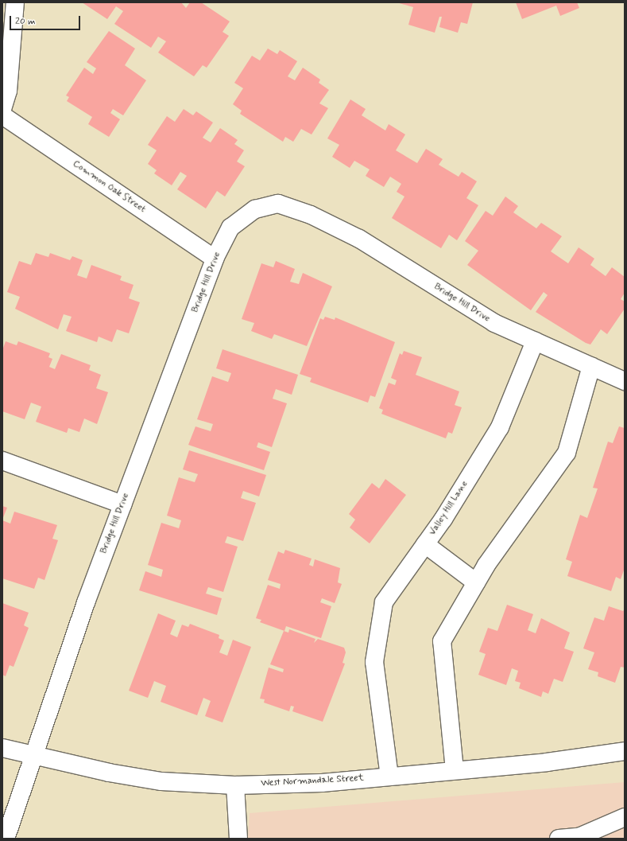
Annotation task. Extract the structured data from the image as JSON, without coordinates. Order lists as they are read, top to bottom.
{
  "streets": {
    "street": [
      "Common Oak Street",
      "Bridge Hill Drive",
      "Valley Hill Lane",
      "West Normandale Street"
    ]
  },
  "crossings": [
    ["Common Oak Street", "Bridge Hill Drive"],
    ["Bridge Hill Drive", "Valley Hill Lane"],
    ["Bridge Hill Drive", "West Normandale Street"],
    ["Valley Hill Lane", "West Normandale Street"]
  ],
  "scale_bar": "20 m"
}
